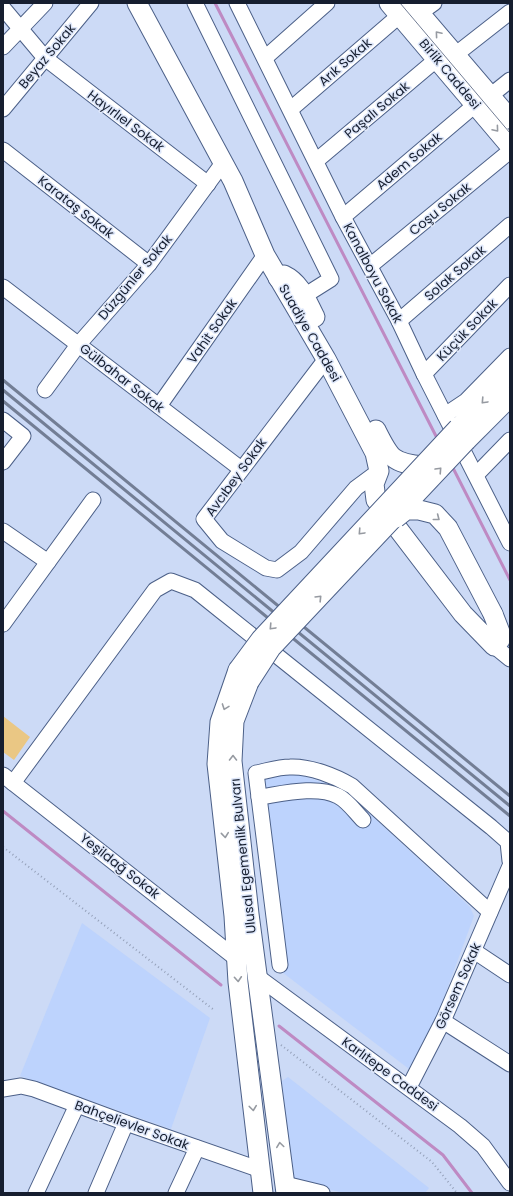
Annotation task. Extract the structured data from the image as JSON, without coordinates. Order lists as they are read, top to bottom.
{
  "streets": {
    "main road": ["Birlik Caddesi", "Suadiye Caddesi", "Ulusal Egemenlik Bulvarı"],
    "street": [
      "Beyaz Sokak",
      "Arık Sokak",
      "Paşalı Sokak",
      "Hayırlıel Sokak",
      "Adem Sokak",
      "Karataş Sokak",
      "Coşu Sokak",
      "Kanalboyu Sokak",
      "Solak Sokak",
      "Düzgünler Sokak",
      "Küçük Sokak",
      "Vahit Sokak",
      "Gülbahar Sokak",
      "Avcıbey Sokak",
      "Yeşildağ Sokak",
      "Görsem Sokak",
      "Karlıtepe Caddesi",
      "Bahçelievler Sokak"
    ]
  },
  "crossings": [
    ["Beyaz Sokak", "Hayırlıel Sokak"],
    ["Arık Sokak", "Birlik Caddesi"],
    ["Arık Sokak", "Kanalboyu Sokak"],
    ["Birlik Caddesi", "Paşalı Sokak"],
    ["Birlik Caddesi", "Adem Sokak"],
    ["Paşalı Sokak", "Kanalboyu Sokak"],
    ["Hayırlıel Sokak", "Düzgünler Sokak"],
    ["Adem Sokak", "Kanalboyu Sokak"],
    ["Karataş Sokak", "Düzgünler Sokak"],
    ["Coşu Sokak", "Kanalboyu Sokak"],
    ["Kanalboyu Sokak", "Solak Sokak"],
    ["Kanalboyu Sokak", "Küçük Sokak"],
    ["Düzgünler Sokak", "Suadiye Caddesi"],
    ["Düzgünler Sokak", "Gülbahar Sokak"],
    ["Vahit Sokak", "Suadiye Caddesi"],
    ["Vahit Sokak", "Gülbahar Sokak"],
    ["Suadiye Caddesi", "Avcıbey Sokak"],
    ["Gülbahar Sokak", "Avcıbey Sokak"],
    ["Ulusal Egemenlik Bulvarı", "Yeşildağ Sokak"],
    ["Ulusal Egemenlik Bulvarı", "Karlıtepe Caddesi"],
    ["Ulusal Egemenlik Bulvarı", "Bahçelievler Sokak"],
    ["Görsem Sokak", "Karlıtepe Caddesi"]
  ]
}
